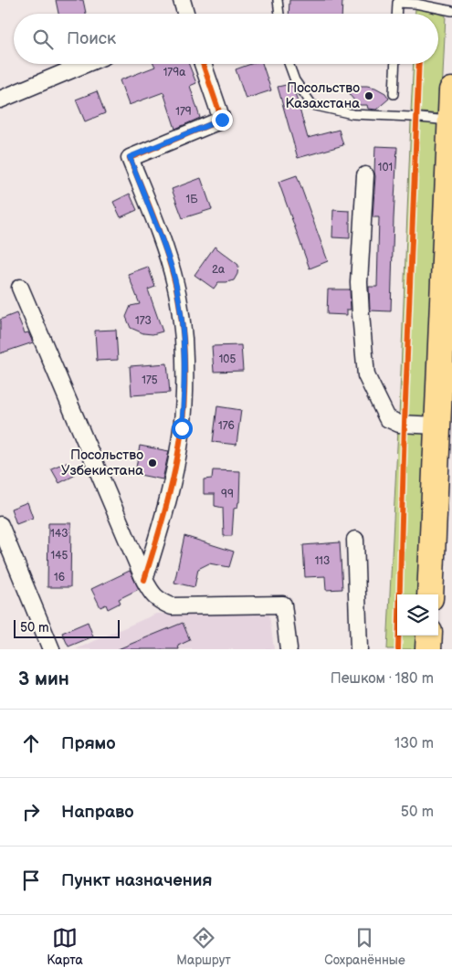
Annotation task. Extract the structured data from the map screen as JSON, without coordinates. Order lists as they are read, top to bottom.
{
  "places": ["Посольство Казахстана", "Посольство Узбекистана"],
  "house_numbers": [
    "179а",
    "179",
    "101",
    "1Б",
    "2а",
    "173",
    "105",
    "175",
    "176",
    "99",
    "143",
    "145",
    "113",
    "16"
  ],
  "scale_bar": "50 m",
  "page": {
    "search": "Поиск",
    "scale": "50 m",
    "heading": ["3 мин", "Пешком · 180 m"],
    "list": [
      ["Прямо", "130 m"],
      ["Направо", "50 m"],
      "Пункт назначения"
    ],
    "nav": ["Карта", "Маршрут", "Сохранённые"]
  }
}
